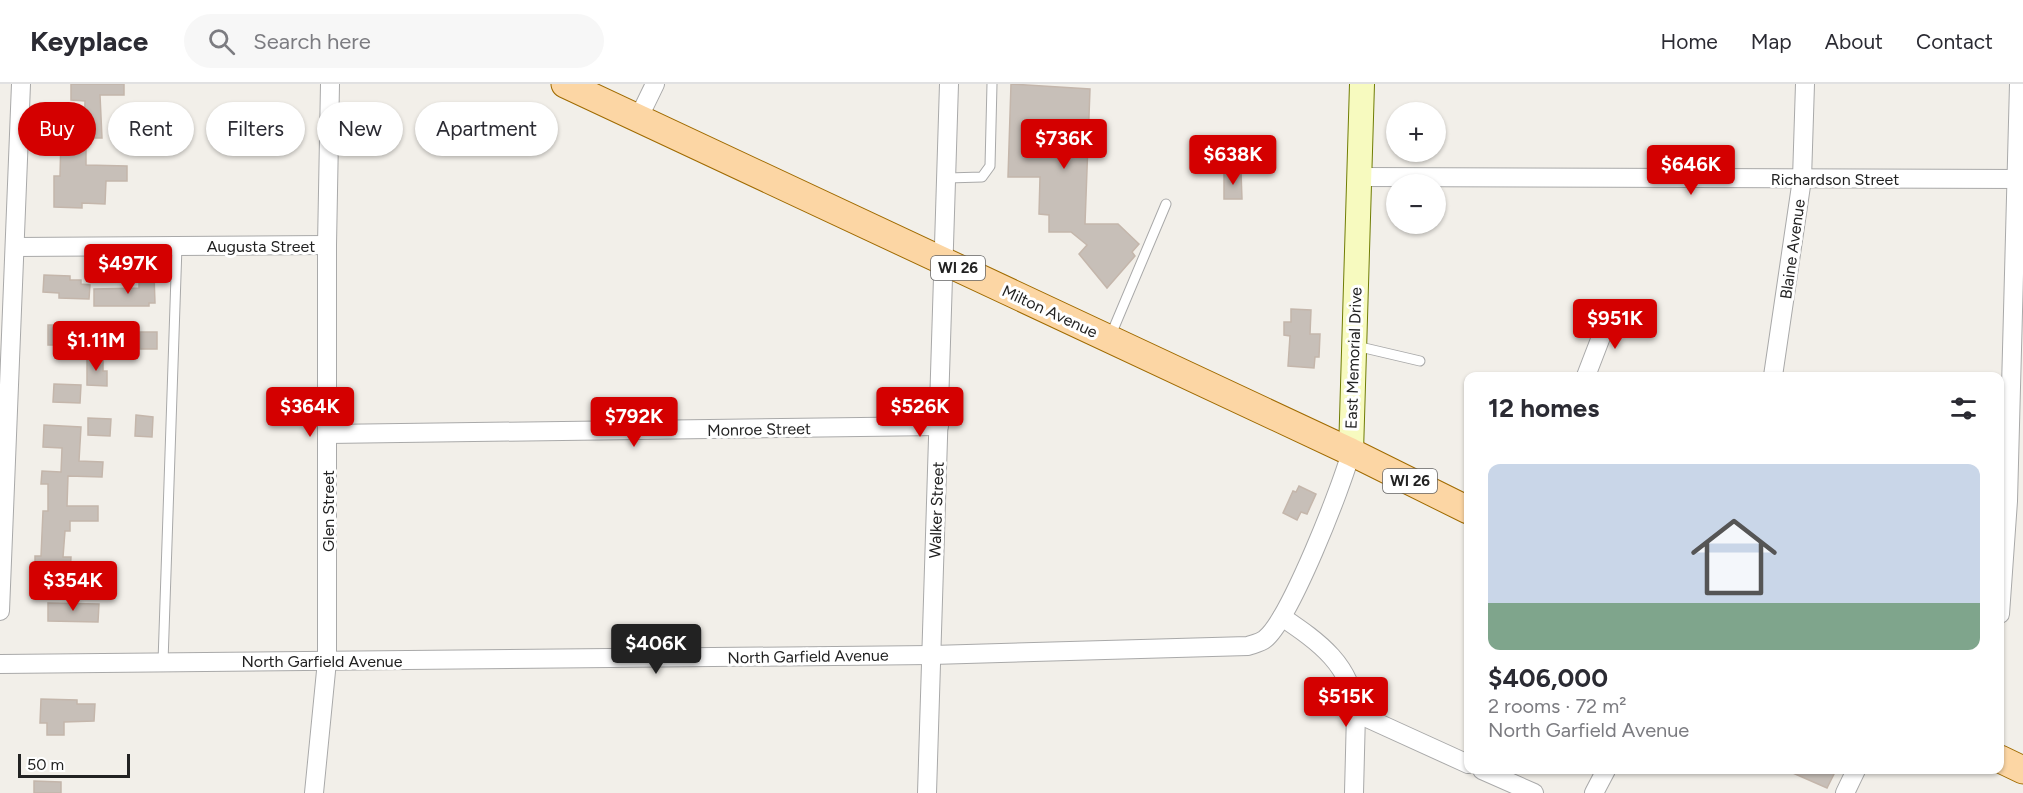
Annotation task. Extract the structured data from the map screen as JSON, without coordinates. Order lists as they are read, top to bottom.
{
  "streets": {
    "main road": ["WI 26", "Milton Avenue", "East Memorial Drive"],
    "street": [
      "Richardson Street",
      "Augusta Street",
      "Blaine Avenue",
      "Monroe Street",
      "Walker Street",
      "Glen Street",
      "North Garfield Avenue"
    ]
  },
  "crossings": [
    ["Richardson Street", "Blaine Avenue"],
    ["Richardson Street", "East Memorial Drive"],
    ["Augusta Street", "Glen Street"],
    ["Milton Avenue", "East Memorial Drive"],
    ["Milton Avenue", "Walker Street"],
    ["East Memorial Drive", "North Garfield Avenue"],
    ["Monroe Street", "Walker Street"],
    ["Monroe Street", "Glen Street"],
    ["Walker Street", "North Garfield Avenue"],
    ["Glen Street", "North Garfield Avenue"]
  ],
  "scale_bar": "50 m",
  "page": {
    "header": "Keyplace",
    "search": "Search here",
    "nav": [
      "Home",
      "Map",
      "About",
      "Contact"
    ],
    "map_buttons": ["+", "−"],
    "chip": [
      "Buy",
      "Rent",
      "Filters",
      "New",
      "Apartment"
    ],
    "price": [
      "$736K",
      "$638K",
      "$646K",
      "$497K",
      "$951K",
      "$1.11M",
      "$364K",
      "$526K",
      "$792K",
      "$354K",
      "$406K",
      "$515K"
    ],
    "heading": "12 homes",
    "list": [
      {
        "name": "$406,000",
        "note": "2 rooms · 72 m² · North Garfield Avenue"
      }
    ],
    "scale": "50 m"
  }
}
